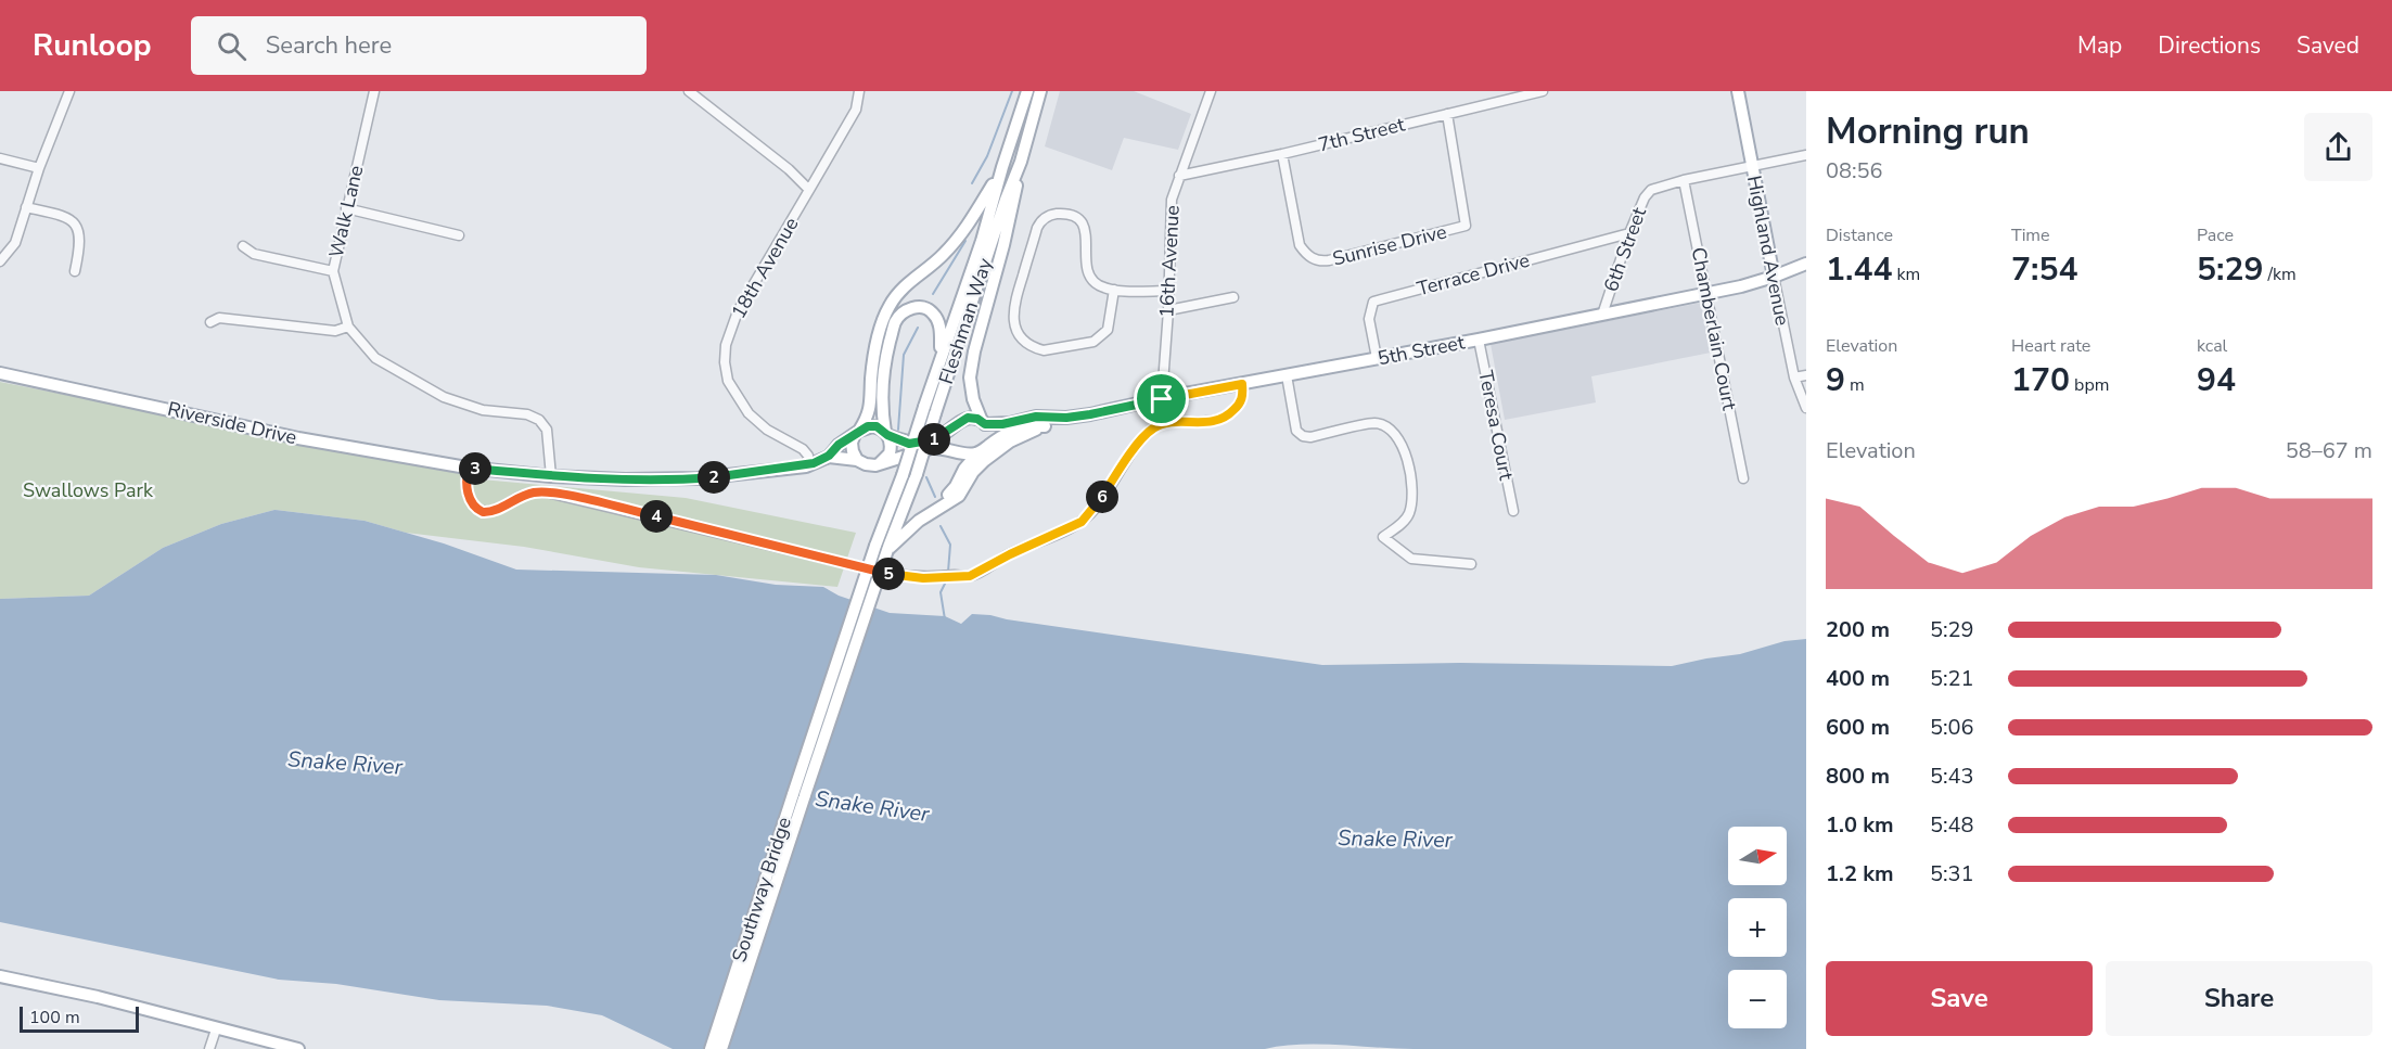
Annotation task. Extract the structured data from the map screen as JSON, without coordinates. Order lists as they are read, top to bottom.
{
  "streets": {
    "main road": [
      "Highland Avenue",
      "Fleshman Way",
      "5th Street",
      "Riverside Drive",
      "Southway Bridge"
    ],
    "street": [
      "7th Street",
      "Walk Lane",
      "Sunrise Drive",
      "6th Street",
      "16th Avenue",
      "18th Avenue",
      "Terrace Drive",
      "Chamberlain Court",
      "Teresa Court"
    ]
  },
  "crossings": [
    ["7th Street", "Sunrise Drive"],
    ["7th Street", "16th Avenue"],
    ["6th Street", "Highland Avenue"],
    ["6th Street", "Terrace Drive"],
    ["6th Street", "Chamberlain Court"],
    ["6th Street", "5th Street"],
    ["Highland Avenue", "5th Street"],
    ["16th Avenue", "5th Street"],
    ["Terrace Drive", "5th Street"],
    ["Fleshman Way", "Southway Bridge"],
    ["Chamberlain Court", "5th Street"],
    ["5th Street", "Teresa Court"]
  ],
  "water": ["Snake River"],
  "parks": ["Swallows Park"],
  "scale_bar": "100 m",
  "north": "right",
  "page": {
    "header": "Runloop",
    "search": "Search here",
    "nav": ["Map", "Directions", "Saved"],
    "heading": ["Morning run", "08:56"],
    "stats": [
      ["Distance", "1.44 km"],
      ["Time", "7:54"],
      ["Pace", "5:29 /km"],
      ["Elevation", "9 m"],
      ["Heart rate", "170 bpm"],
      ["kcal", "94"]
    ],
    "pins": [
      "1",
      "3",
      "2",
      "6",
      "4",
      "5"
    ],
    "chart": ["Elevation", "58–67 m"],
    "list": [
      {
        "name": "200 m",
        "note": "5:29"
      },
      {
        "name": "400 m",
        "note": "5:21"
      },
      {
        "name": "600 m",
        "note": "5:06"
      },
      {
        "name": "800 m",
        "note": "5:43"
      },
      {
        "name": "1.0 km",
        "note": "5:48"
      },
      {
        "name": "1.2 km",
        "note": "5:31"
      }
    ],
    "map_buttons": ["+", "−"],
    "buttons": ["Save", "Share"],
    "scale": "100 m"
  }
}
